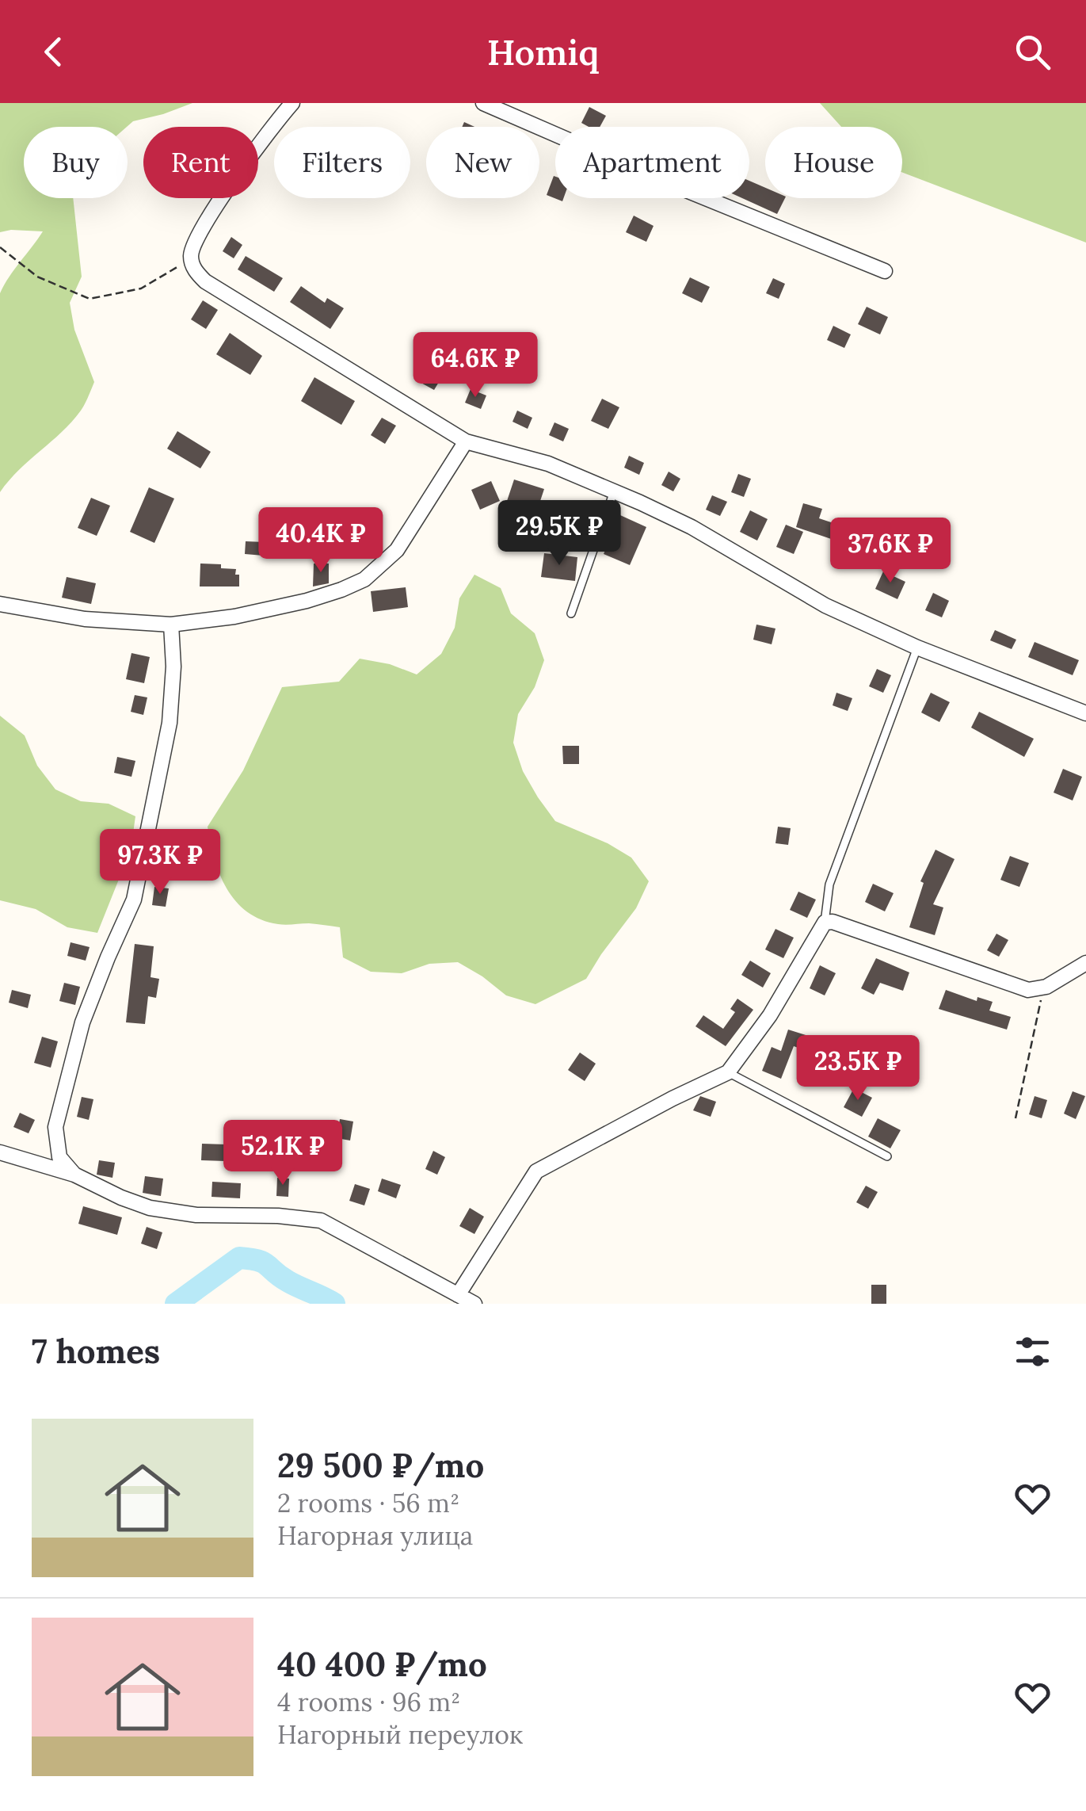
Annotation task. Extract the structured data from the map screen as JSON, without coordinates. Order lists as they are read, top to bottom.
{
  "page": {
    "header": "Homiq",
    "chip": [
      "Buy",
      "Rent",
      "Filters",
      "New",
      "Apartment",
      "House"
    ],
    "price": [
      "64.6K ₽",
      "29.5K ₽",
      "40.4K ₽",
      "37.6K ₽",
      "97.3K ₽",
      "23.5K ₽",
      "52.1K ₽"
    ],
    "heading": "7 homes",
    "list": [
      {
        "name": "29 500 ₽/mo",
        "note": "2 rooms · 56 m² · Нагорная улица"
      },
      {
        "name": "40 400 ₽/mo",
        "note": "4 rooms · 96 m² · Нагорный переулок"
      }
    ]
  }
}
